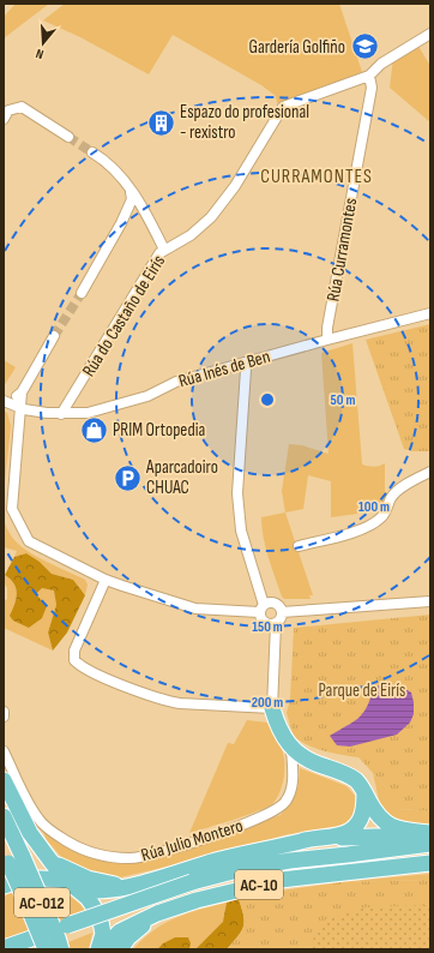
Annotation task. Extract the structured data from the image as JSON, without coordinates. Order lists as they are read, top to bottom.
{
  "streets": {
    "main road": ["AC-10", "AC-012"],
    "street": [
      "Rúa Curramontes",
      "Rúa do Castaño de Eirís",
      "Rúa Inés de Ben",
      "Rúa Julio Montero"
    ]
  },
  "crossings": [
    ["Rúa Curramontes", "Rúa do Castaño de Eirís"],
    ["Rúa Curramontes", "Rúa Inés de Ben"],
    ["Rúa do Castaño de Eirís", "Rúa Inés de Ben"]
  ],
  "districts": ["CURRAMONTES"],
  "parks": ["Parque de Eirís"],
  "places": {
    "school or university": ["Gardería Golfiño"],
    "building": ["Espazo do profesional - rexistro"],
    "shop": ["PRIM Ortopedia"],
    "parking": ["Aparcadoiro CHUAC"]
  },
  "north": "bottom",
  "rings": [
    "50 m",
    "100 m",
    "150 m",
    "200 m"
  ]
}
